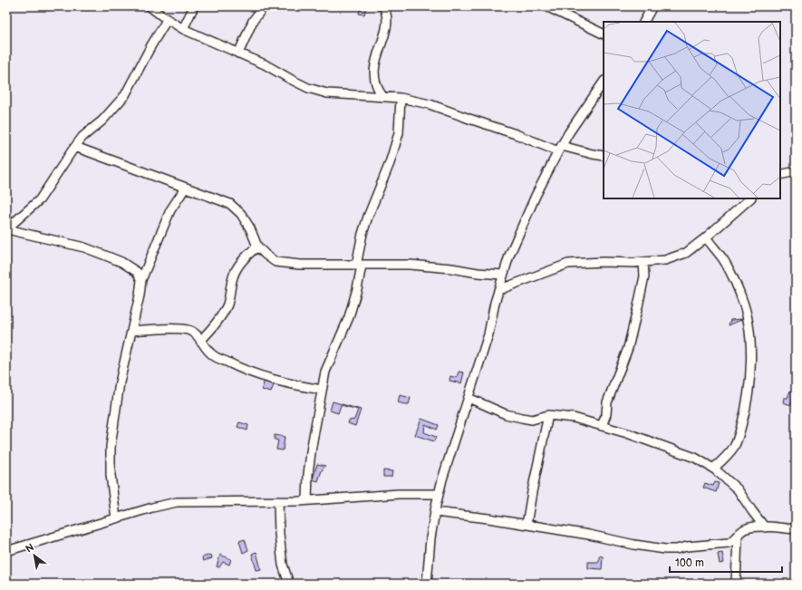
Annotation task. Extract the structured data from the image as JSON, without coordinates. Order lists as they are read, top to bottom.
{
  "scale_bar": "100 m",
  "north": "top left"
}
